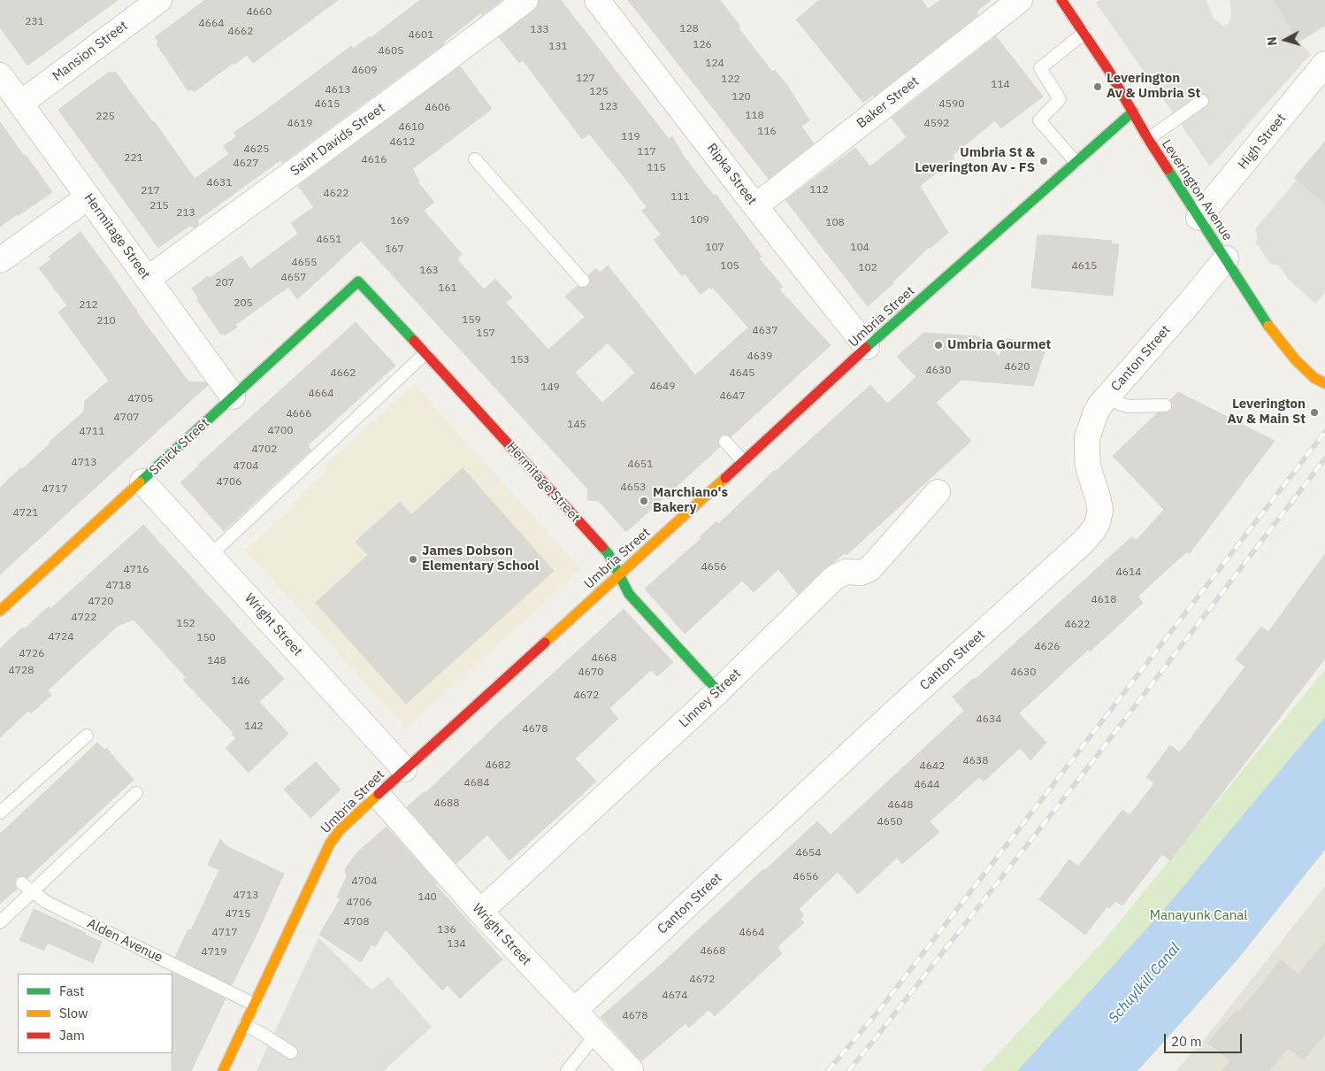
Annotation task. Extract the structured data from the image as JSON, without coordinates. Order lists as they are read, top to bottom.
{
  "streets": {
    "main road": [
      "Leverington Avenue",
      "Hermitage Street",
      "Umbria Street",
      "Smick Street"
    ],
    "street": [
      "Mansion Street",
      "Baker Street",
      "Saint Davids Street",
      "High Street",
      "Ripka Street",
      "Canton Street",
      "Wright Street",
      "Linney Street"
    ],
    "lane": ["Alden Avenue"]
  },
  "crossings": [
    ["Mansion Street", "Hermitage Street"],
    ["Baker Street", "Ripka Street"],
    ["Saint Davids Street", "Hermitage Street"],
    ["High Street", "Leverington Avenue"],
    ["Ripka Street", "Umbria Street"],
    ["Leverington Avenue", "Umbria Street"],
    ["Leverington Avenue", "Canton Street"],
    ["Hermitage Street", "Umbria Street"],
    ["Hermitage Street", "Smick Street"],
    ["Hermitage Street", "Linney Street"],
    ["Umbria Street", "Wright Street"],
    ["Umbria Street", "Alden Avenue"],
    ["Canton Street", "Wright Street"],
    ["Smick Street", "Wright Street"],
    ["Wright Street", "Linney Street"]
  ],
  "water": ["Schuylkill Canal"],
  "parks": ["Manayunk Canal"],
  "places": [
    "Leverington Av & Umbria St",
    "Umbria St & Leverington Av - FS",
    "Umbria Gourmet",
    "Leverington Av & Main St",
    "Marchiano's Bakery",
    "James Dobson Elementary School"
  ],
  "house_numbers": [
    "4660",
    "231",
    "4664",
    "128",
    "133",
    "4662",
    "4601",
    "126",
    "131",
    "4605",
    "124",
    "4609",
    "127",
    "122",
    "114",
    "4613",
    "125",
    "120",
    "4615",
    "4590",
    "123",
    "4606",
    "118",
    "225",
    "4619",
    "4592",
    "4610",
    "116",
    "119",
    "4612",
    "4625",
    "117",
    "221",
    "4616",
    "4627",
    "115",
    "4631",
    "112",
    "217",
    "4622",
    "111",
    "215",
    "213",
    "109",
    "169",
    "108",
    "4651",
    "107",
    "104",
    "167",
    "4655",
    "105",
    "4615",
    "102",
    "163",
    "4657",
    "207",
    "161",
    "205",
    "212",
    "159",
    "210",
    "4637",
    "157",
    "4639",
    "153",
    "4620",
    "4630",
    "4662",
    "4645",
    "4649",
    "149",
    "4664",
    "4647",
    "4705",
    "4666",
    "4707",
    "145",
    "4700",
    "4711",
    "4702",
    "4713",
    "4651",
    "4704",
    "4706",
    "4653",
    "4717",
    "4721",
    "4656",
    "4716",
    "4614",
    "4718",
    "4618",
    "4720",
    "4722",
    "152",
    "4622",
    "4724",
    "150",
    "4626",
    "4726",
    "4668",
    "148",
    "4728",
    "4670",
    "4630",
    "146",
    "4672",
    "4634",
    "142",
    "4678",
    "4638",
    "4682",
    "4642",
    "4684",
    "4644",
    "4688",
    "4648",
    "4650",
    "4654",
    "4656",
    "4704",
    "4713",
    "140",
    "4706",
    "4715",
    "4708",
    "136",
    "4717",
    "4664",
    "134",
    "4668",
    "4719",
    "4672",
    "4674",
    "4678"
  ],
  "legend": ["Fast", "Slow", "Jam"],
  "scale_bar": "20 m",
  "north": "left"
}
